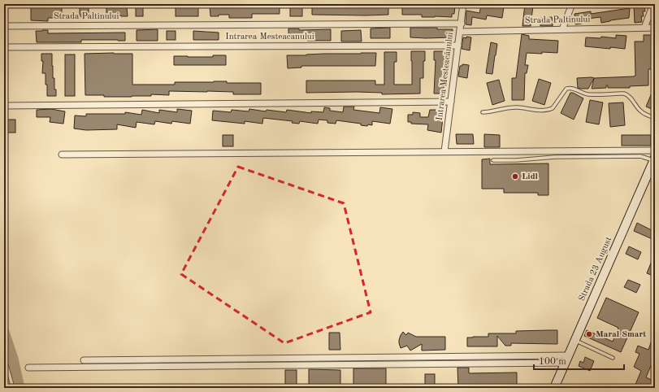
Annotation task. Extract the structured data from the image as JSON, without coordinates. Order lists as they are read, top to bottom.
{
  "streets": {
    "main road": ["Strada 23 August"],
    "street": ["Strada Paltinului", "Intrarea Mesteacanului", "Intrarea Mesteacănului"]
  },
  "crossings": [
    ["Strada Paltinului", "Intrarea Mesteacănului"],
    ["Intrarea Mesteacanului", "Intrarea Mesteacănului"]
  ],
  "places": ["Lidl", "Maral Smart"],
  "scale_bar": "100 m"
}
